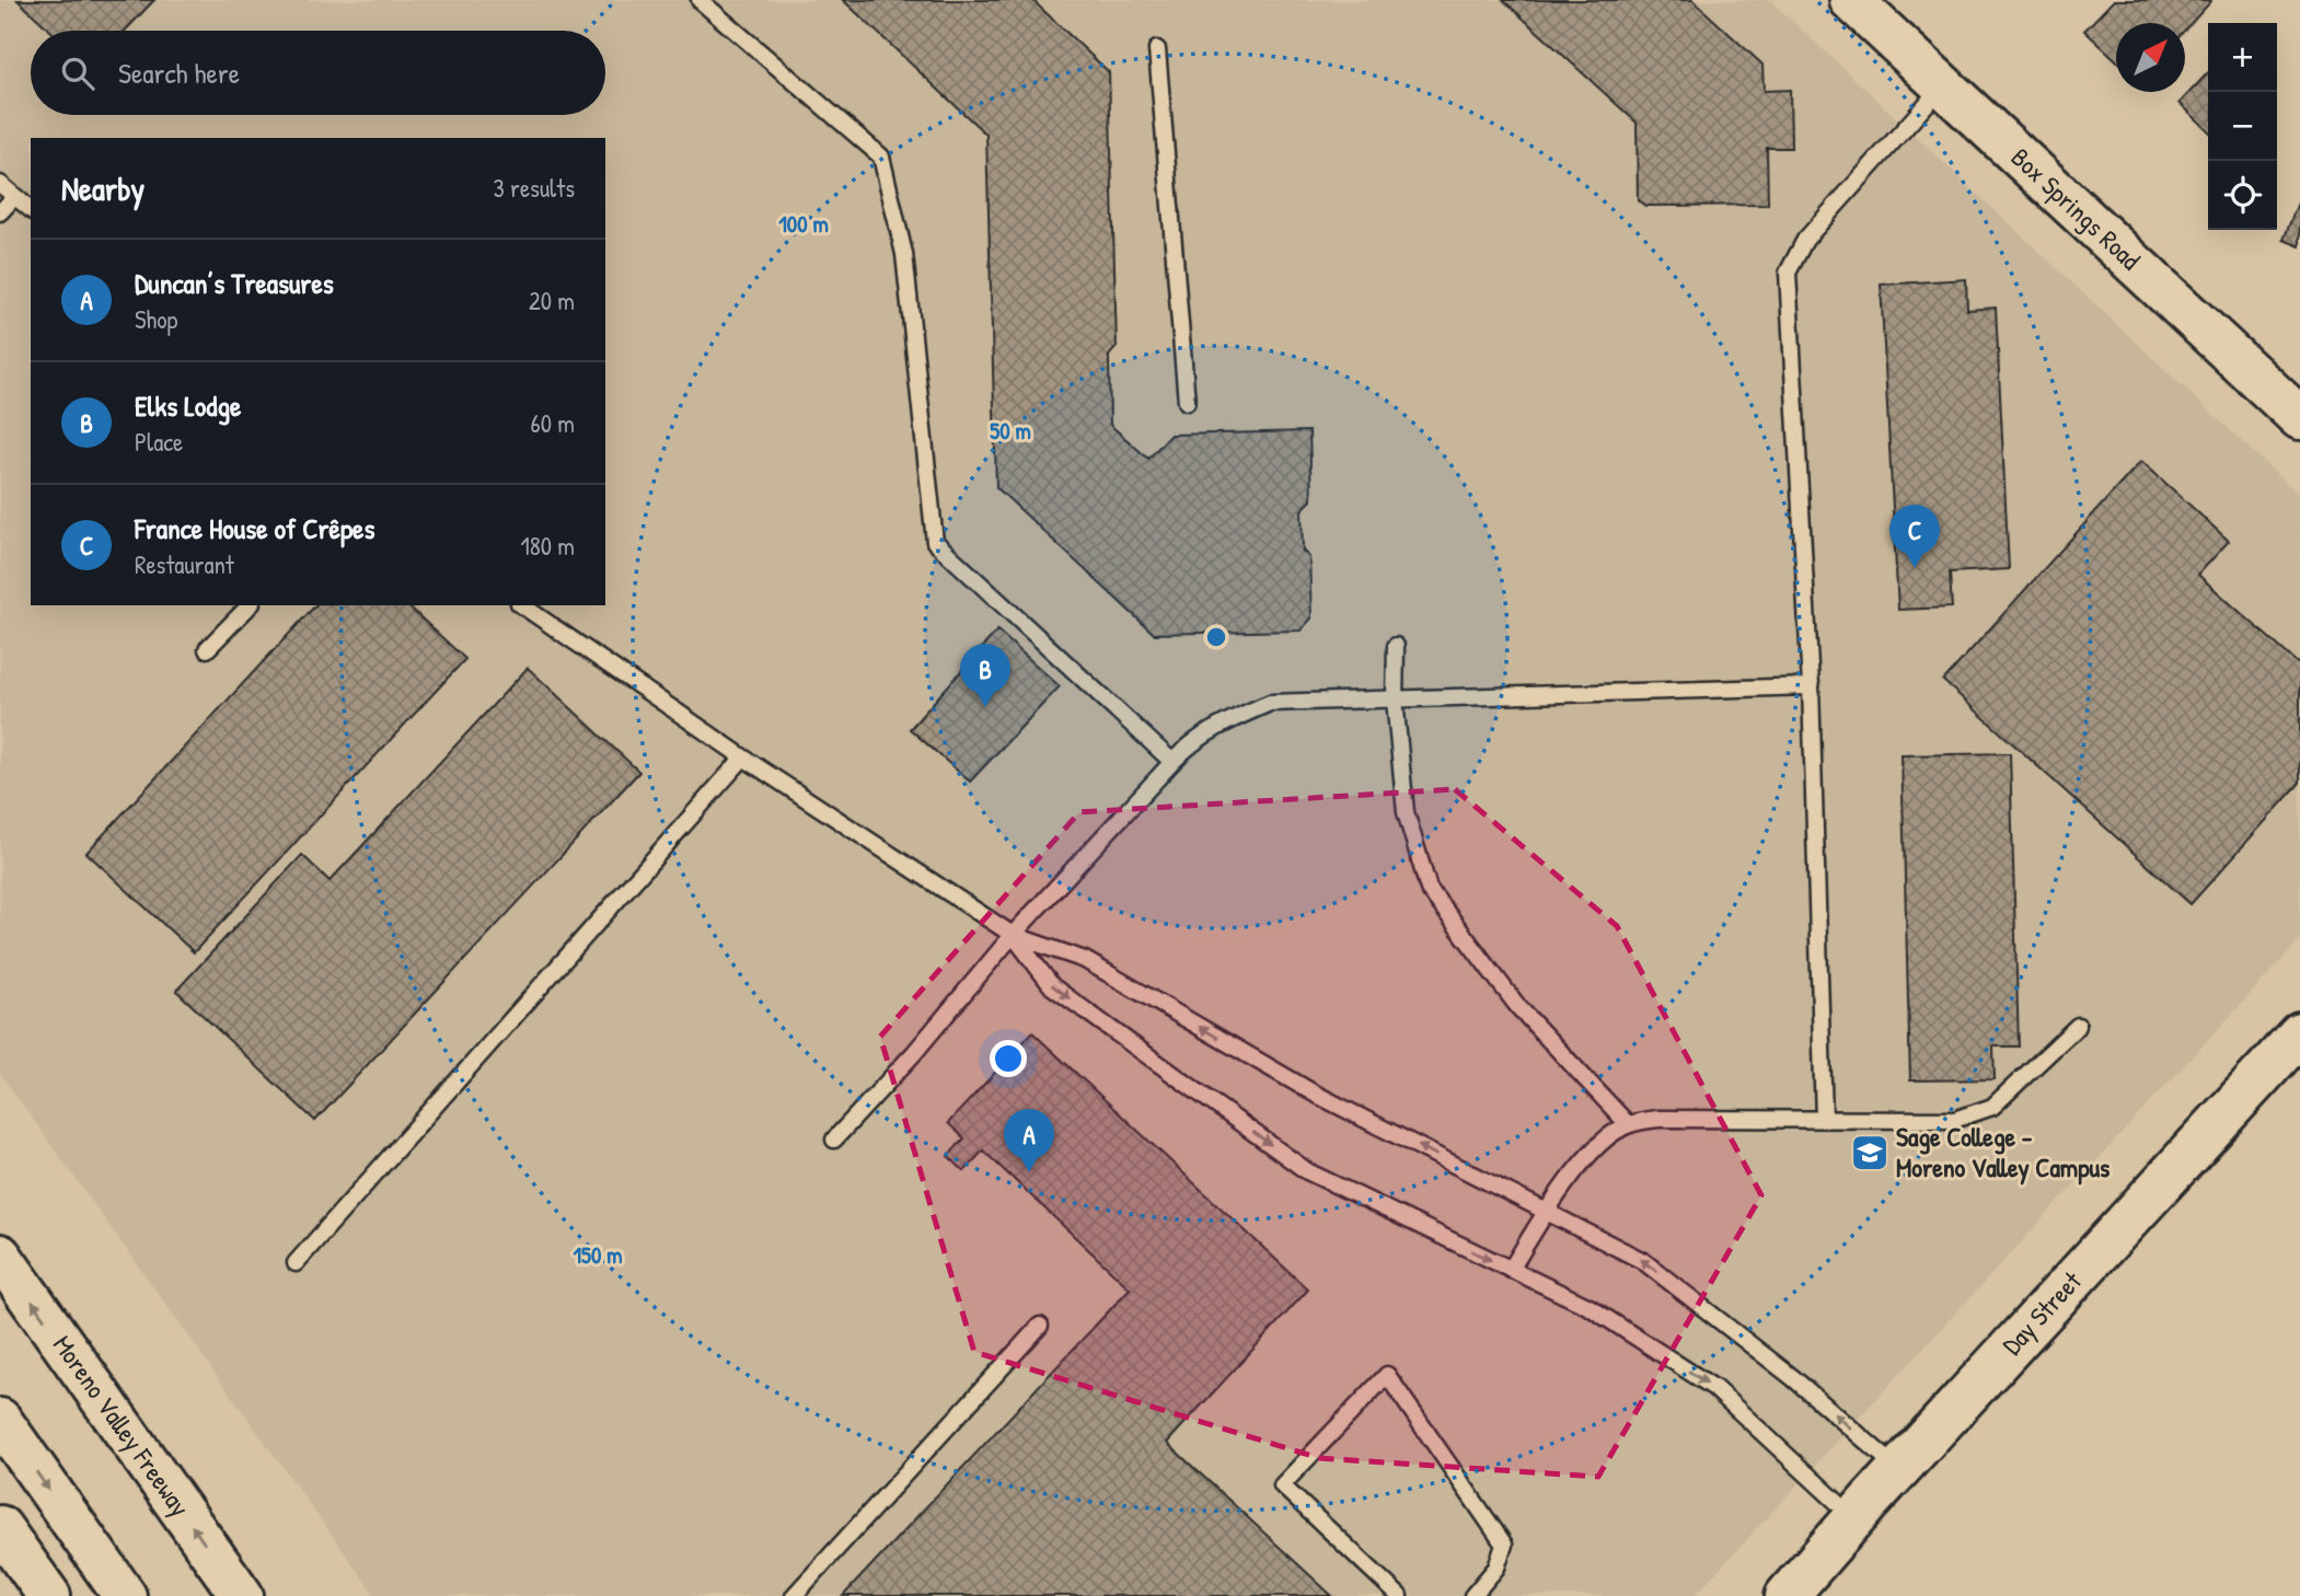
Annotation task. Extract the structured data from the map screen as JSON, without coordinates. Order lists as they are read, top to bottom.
{
  "streets": {
    "main road": ["Box Springs Road", "Day Street", "Moreno Valley Freeway"]
  },
  "places": {
    "school or university": ["Sage College - Moreno Valley Campus"]
  },
  "north": "top right",
  "page": {
    "map_buttons": ["+", "−"],
    "search": "Search here",
    "heading": ["Nearby", "3 results"],
    "list": [
      {
        "mark": "A",
        "name": "Duncan’s Treasures",
        "note": "Shop",
        "value": "20 m"
      },
      {
        "mark": "B",
        "name": "Elks Lodge",
        "note": "Place",
        "value": "60 m"
      },
      {
        "mark": "C",
        "name": "France House of Crêpes",
        "note": "Restaurant",
        "value": "180 m"
      }
    ],
    "pins": ["C", "B", "A"]
  },
  "rings": ["100 m", "50 m", "150 m"]
}
